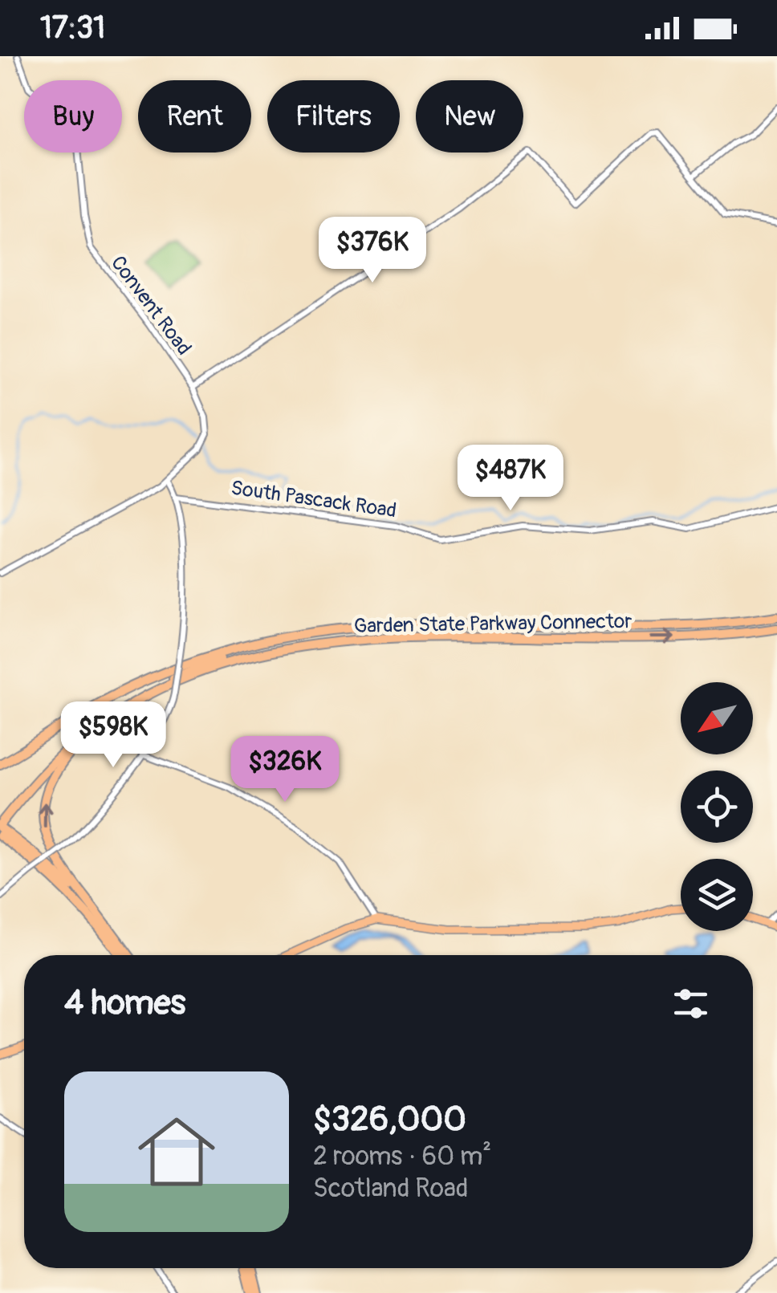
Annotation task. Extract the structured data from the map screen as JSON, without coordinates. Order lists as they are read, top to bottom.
{
  "streets": {
    "highway": ["Garden State Parkway Connector"],
    "street": ["Convent Road", "South Pascack Road"]
  },
  "north": "bottom left",
  "page": {
    "status": "17:31",
    "chip": [
      "Buy",
      "Rent",
      "Filters",
      "New"
    ],
    "price": [
      "$376K",
      "$487K",
      "$598K",
      "$326K"
    ],
    "heading": "4 homes",
    "list": [
      {
        "name": "$326,000",
        "note": "2 rooms · 60 m² · Scotland Road"
      }
    ]
  }
}
